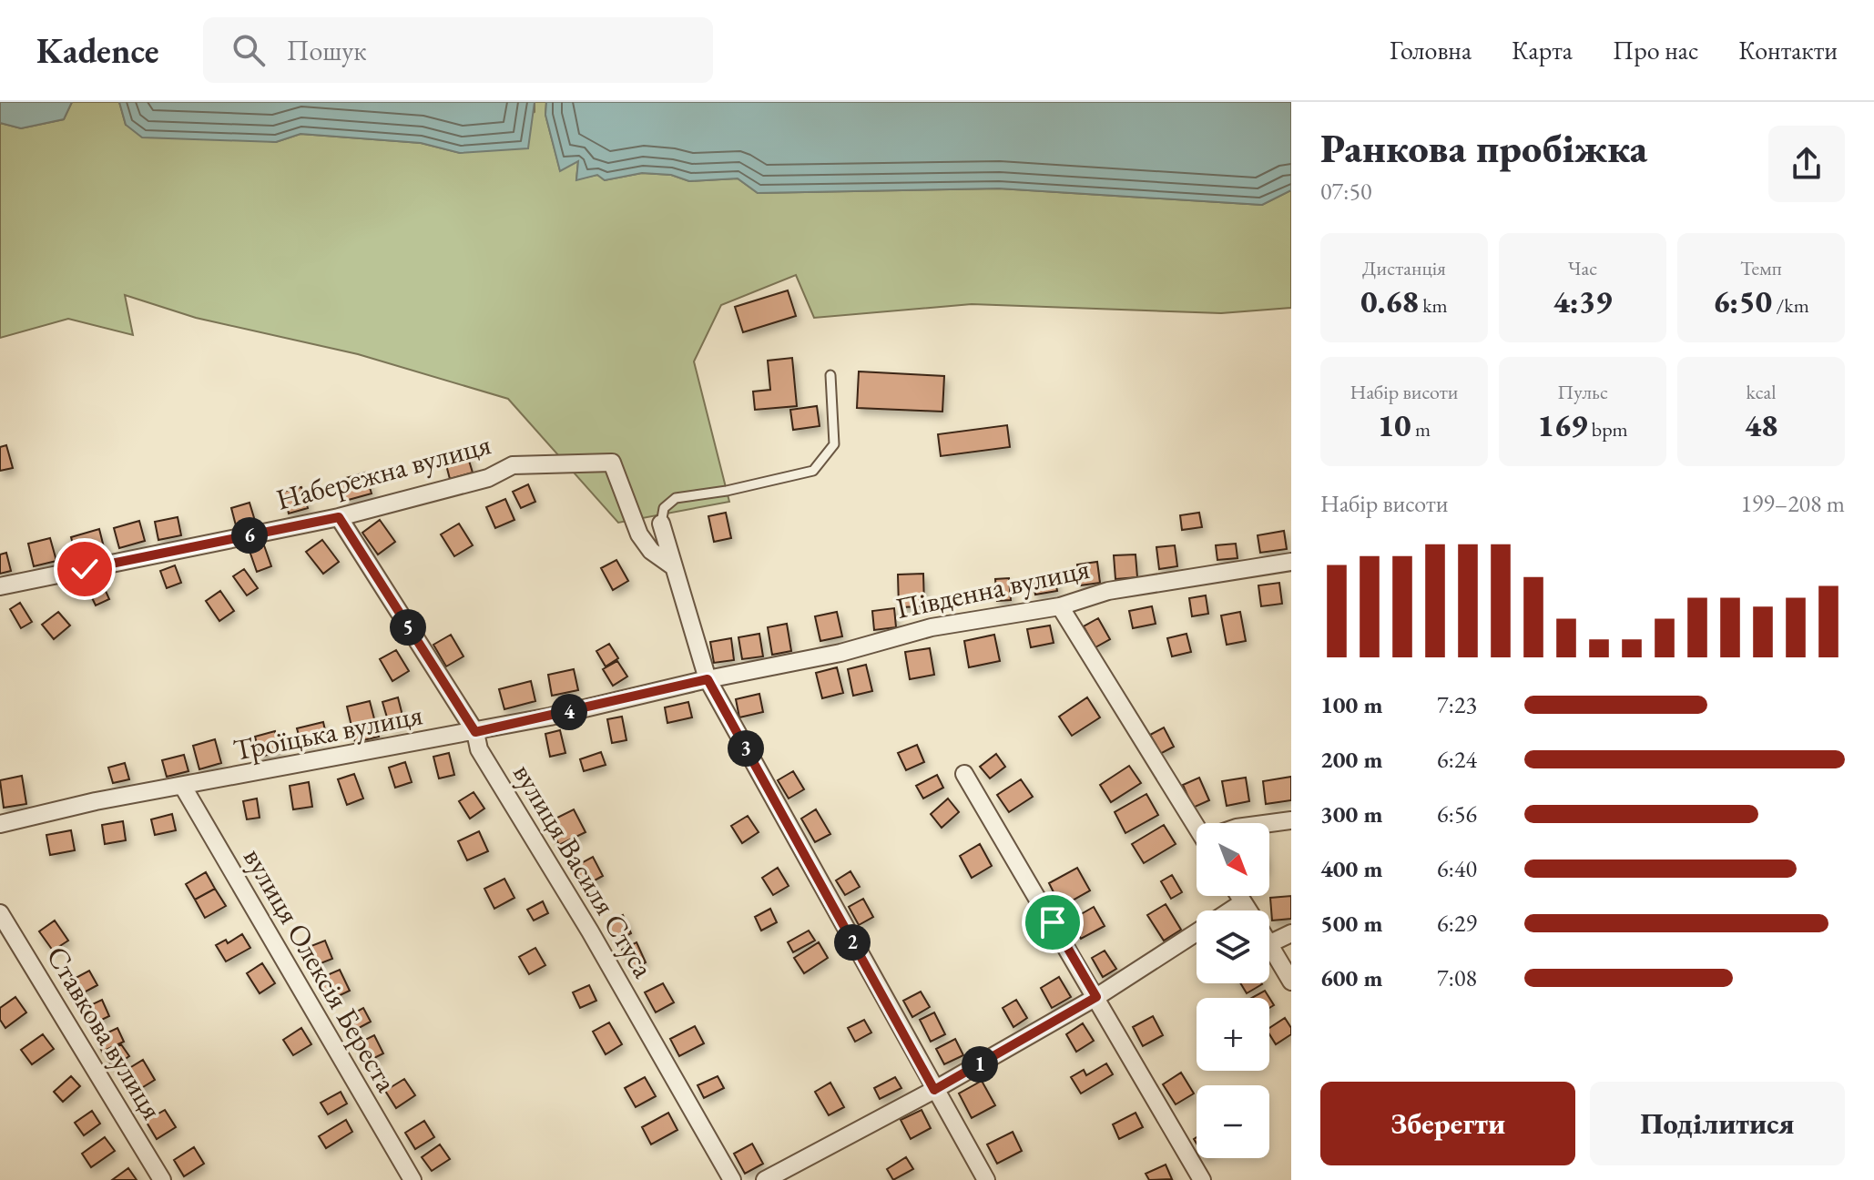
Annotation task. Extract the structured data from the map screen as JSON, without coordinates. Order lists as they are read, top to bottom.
{
  "streets": {
    "street": [
      "Набережна вулиця",
      "Південна вулиця",
      "Троїцька вулиця",
      "вулиця Василя Стуса",
      "вулиця Олексія Береста",
      "Ставкова вулиця"
    ]
  },
  "crossings": [
    ["Набережна вулиця", "вулиця Василя Стуса"],
    ["Південна вулиця", "Троїцька вулиця"],
    ["Троїцька вулиця", "вулиця Василя Стуса"],
    ["Троїцька вулиця", "вулиця Олексія Береста"]
  ],
  "north": "bottom right",
  "page": {
    "header": "Kadence",
    "search": "Пошук",
    "nav": [
      "Головна",
      "Карта",
      "Про нас",
      "Контакти"
    ],
    "heading": ["Ранкова пробіжка", "07:50"],
    "stats": [
      ["Дистанція", "0.68 km"],
      ["Час", "4:39"],
      ["Темп", "6:50 /km"],
      ["Набір висоти", "10 m"],
      ["Пульс", "169 bpm"],
      ["kcal", "48"]
    ],
    "chart": ["Набір висоти", "199–208 m"],
    "pins": [
      "6",
      "5",
      "4",
      "3",
      "2",
      "1"
    ],
    "list": [
      {
        "name": "100 m",
        "note": "7:23"
      },
      {
        "name": "200 m",
        "note": "6:24"
      },
      {
        "name": "300 m",
        "note": "6:56"
      },
      {
        "name": "400 m",
        "note": "6:40"
      },
      {
        "name": "500 m",
        "note": "6:29"
      },
      {
        "name": "600 m",
        "note": "7:08"
      }
    ],
    "map_buttons": ["+", "−"],
    "buttons": ["Зберегти", "Поділитися"]
  }
}
